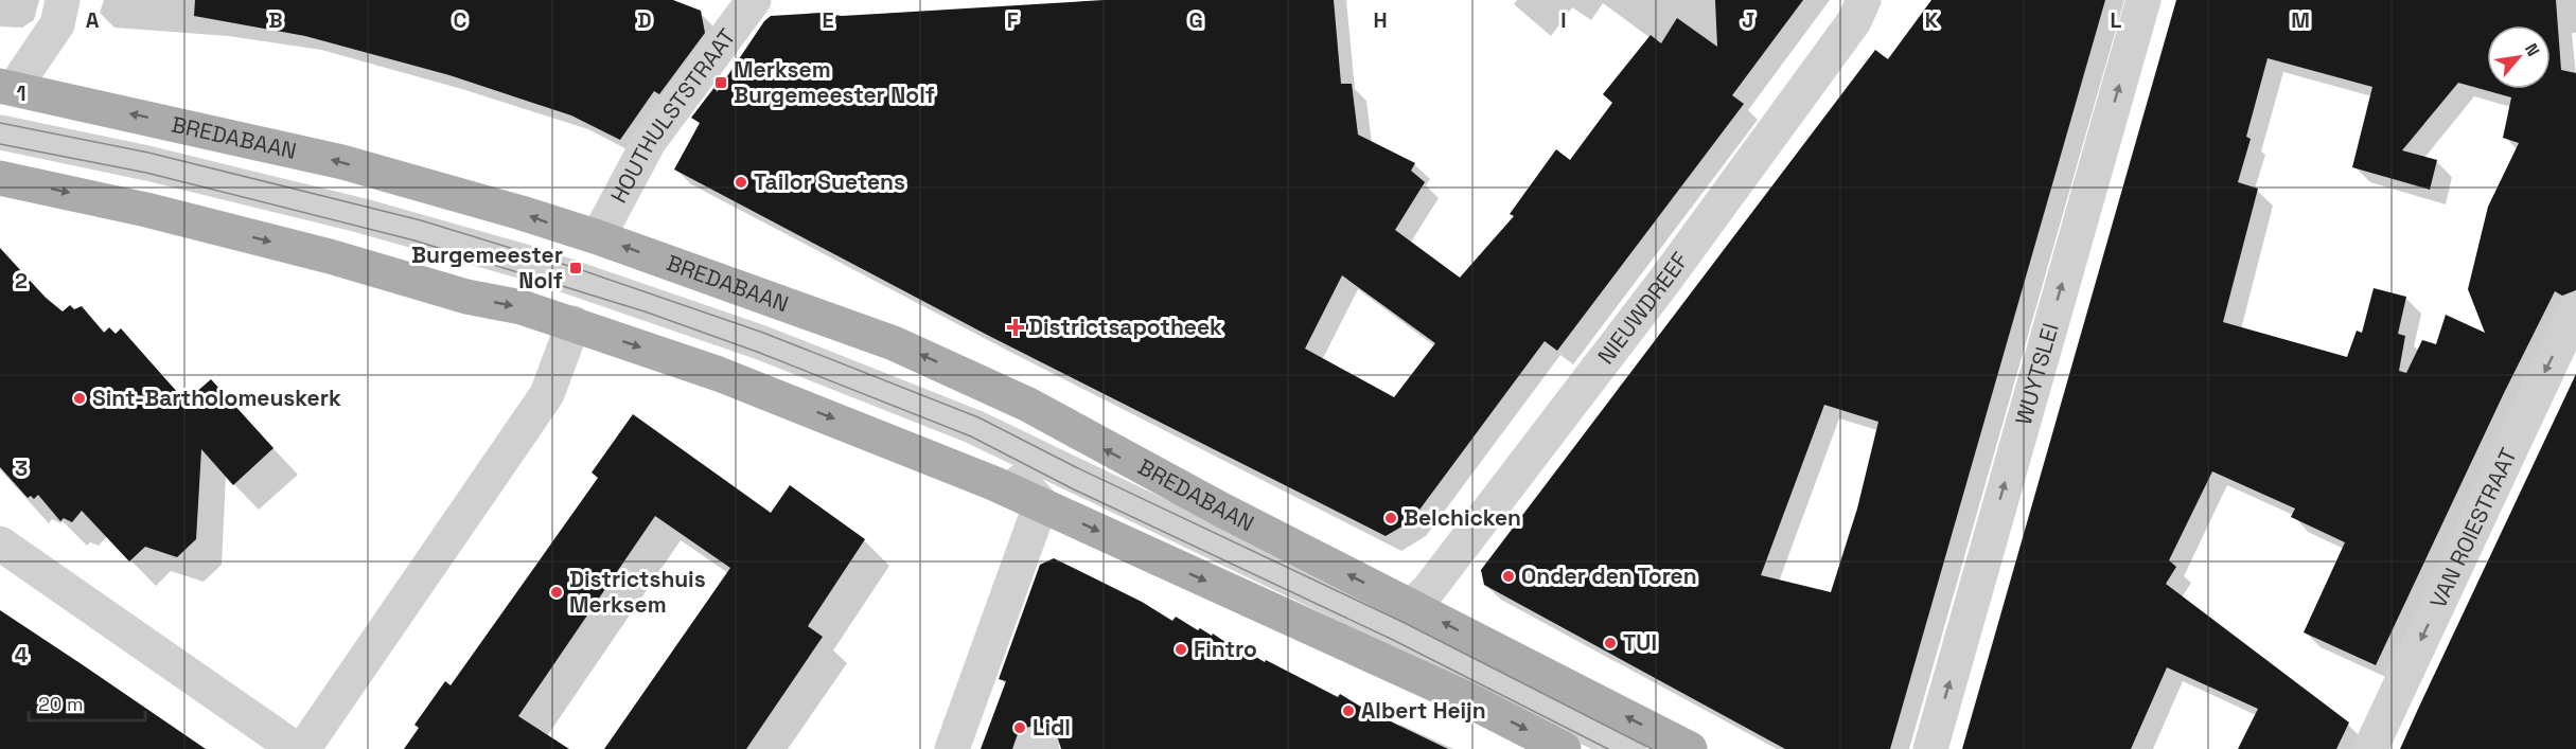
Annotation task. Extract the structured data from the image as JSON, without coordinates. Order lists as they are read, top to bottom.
{
  "streets": {
    "main road": ["BREDABAAN"],
    "street": [
      "HOUTHULSTSTRAAT",
      "NIEUWDREEF",
      "WUYTSLEI",
      "VAN ROIESTRAAT"
    ]
  },
  "crossings": [
    ["HOUTHULSTSTRAAT", "BREDABAAN"],
    ["BREDABAAN", "NIEUWDREEF"]
  ],
  "one_way": ["WUYTSLEI", "VAN ROIESTRAAT"],
  "places": {
    "transit": ["Merksem Burgemeester Nolf", "Burgemeester Nolf"],
    "other": [
      "Tailor Suetens",
      "Sint-Bartholomeuskerk",
      "Belchicken",
      "Onder den Toren",
      "Districtshuis Merksem",
      "TUI",
      "Fintro",
      "Albert Heijn",
      "Lidl"
    ],
    "health": ["Districtsapotheek"]
  },
  "scale_bar": "20 m",
  "north": "top right",
  "grid": {
    "columns": [
      "A",
      "B",
      "C",
      "D",
      "E",
      "F",
      "G",
      "H",
      "I",
      "J",
      "K",
      "L",
      "M"
    ],
    "rows": [
      "1",
      "2",
      "3",
      "4"
    ]
  }
}
